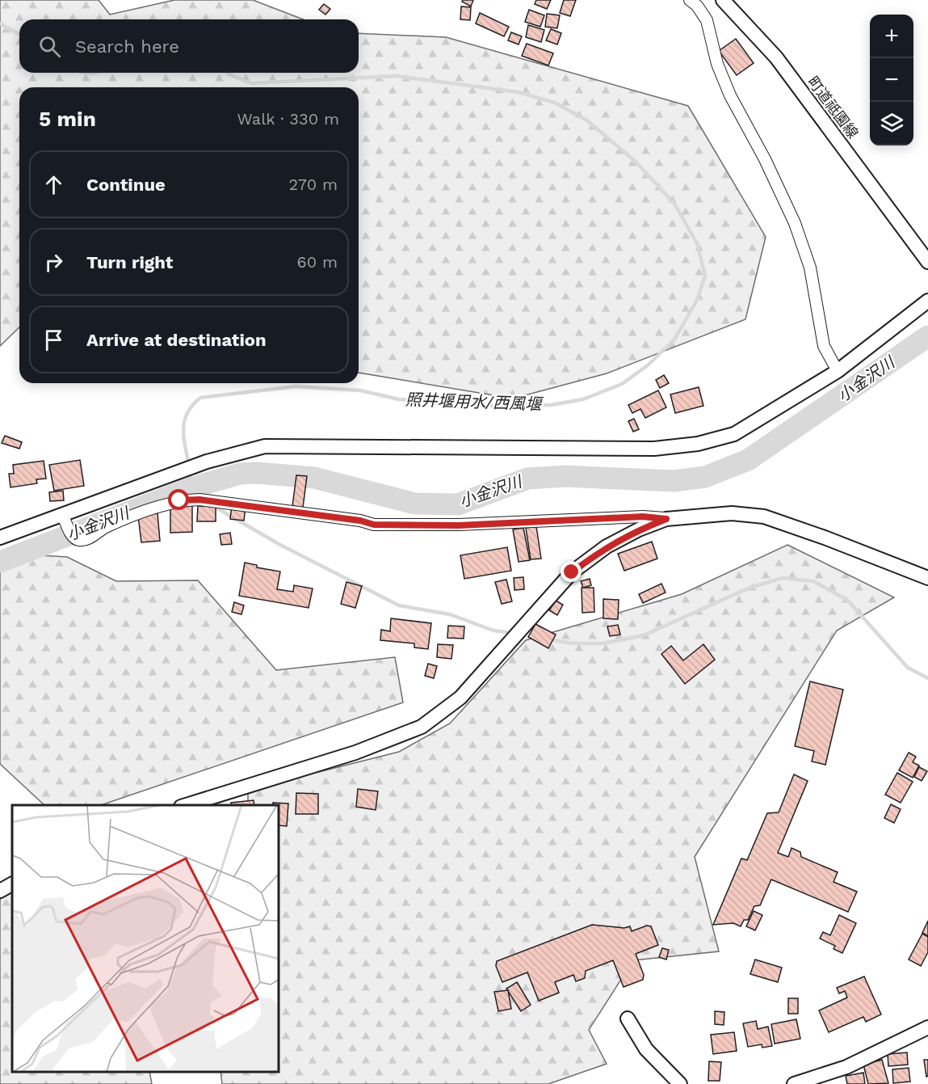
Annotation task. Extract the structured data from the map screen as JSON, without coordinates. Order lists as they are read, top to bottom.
{
  "streets": {
    "street": ["町道祗園線"]
  },
  "water": ["小金沢川", "照井堰用水/西風堰"],
  "page": {
    "map_buttons": ["+", "−"],
    "search": "Search here",
    "heading": ["5 min", "Walk · 330 m"],
    "list": [
      ["Continue", "270 m"],
      ["Turn right", "60 m"],
      "Arrive at destination"
    ]
  }
}
